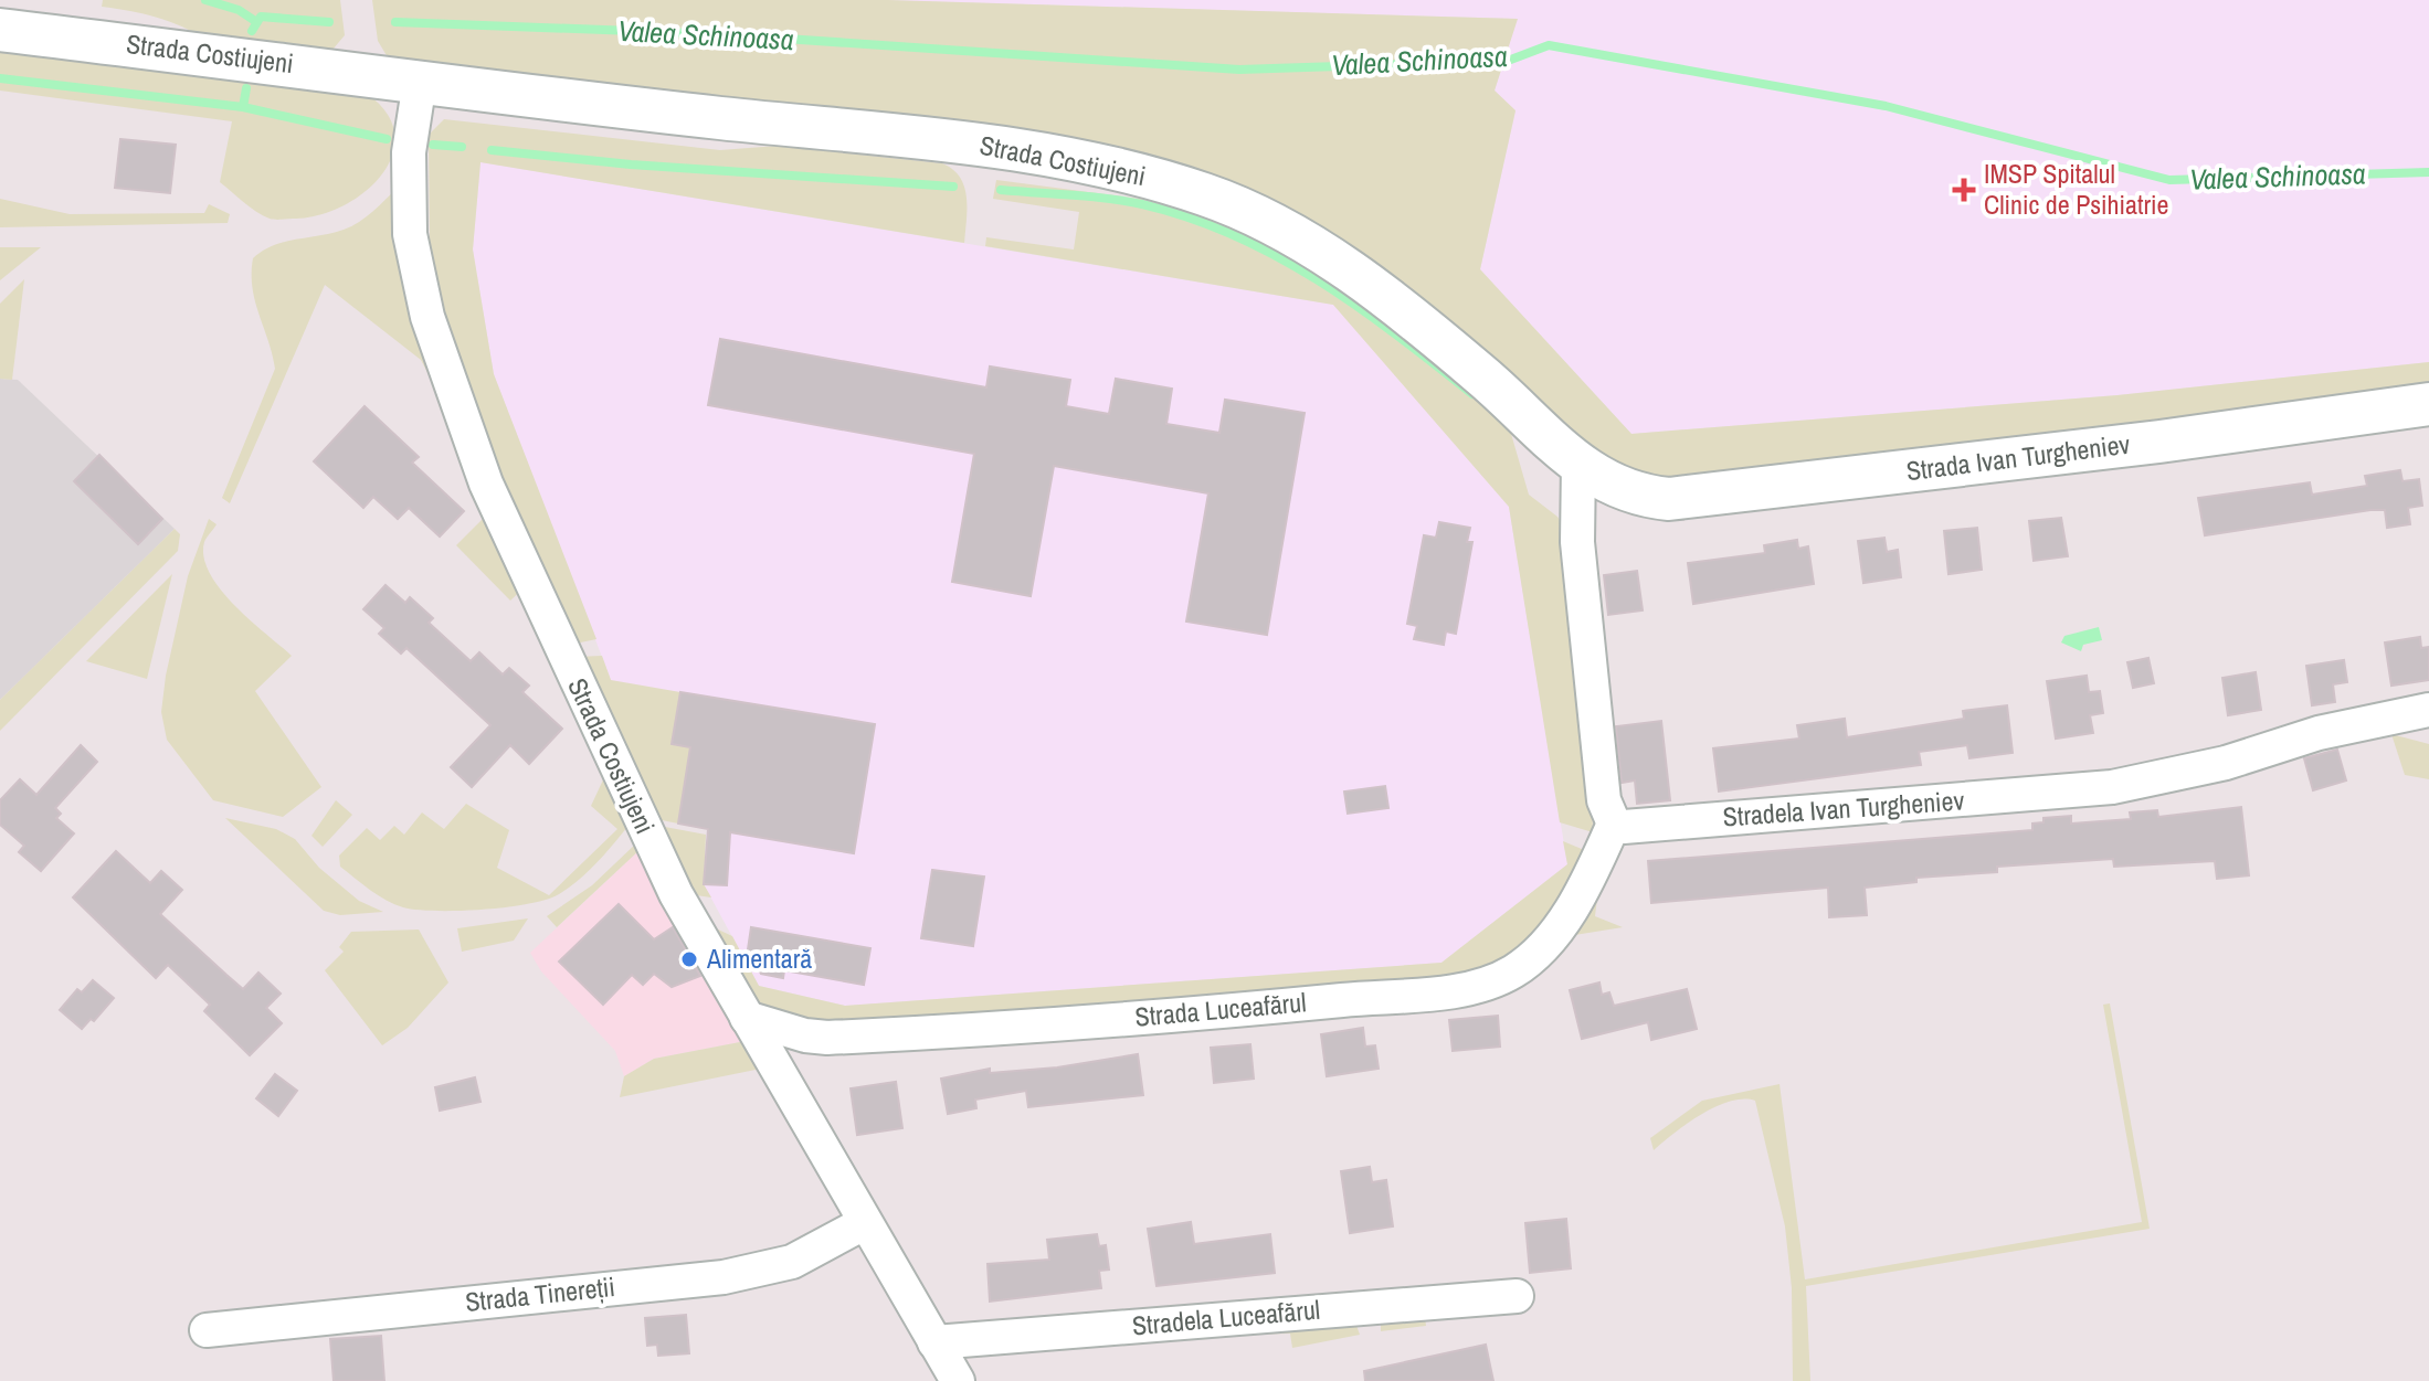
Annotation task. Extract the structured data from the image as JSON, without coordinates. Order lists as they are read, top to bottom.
{
  "streets": {
    "street": [
      "Strada Costiujeni",
      "Strada Ivan Turgheniev",
      "Stradela Ivan Turgheniev",
      "Strada Luceafărul",
      "Strada Tinereții",
      "Stradela Luceafărul"
    ]
  },
  "crossings": [
    ["Strada Costiujeni", "Strada Ivan Turgheniev"],
    ["Strada Costiujeni", "Strada Luceafărul"],
    ["Strada Costiujeni", "Strada Tinereții"],
    ["Strada Costiujeni", "Stradela Luceafărul"],
    ["Stradela Ivan Turgheniev", "Strada Luceafărul"]
  ],
  "water": ["Valea Schinoasa"],
  "places": {
    "health": ["IMSP Spitalul Clinic de Psihiatrie"],
    "other": ["Alimentară"]
  }
}
